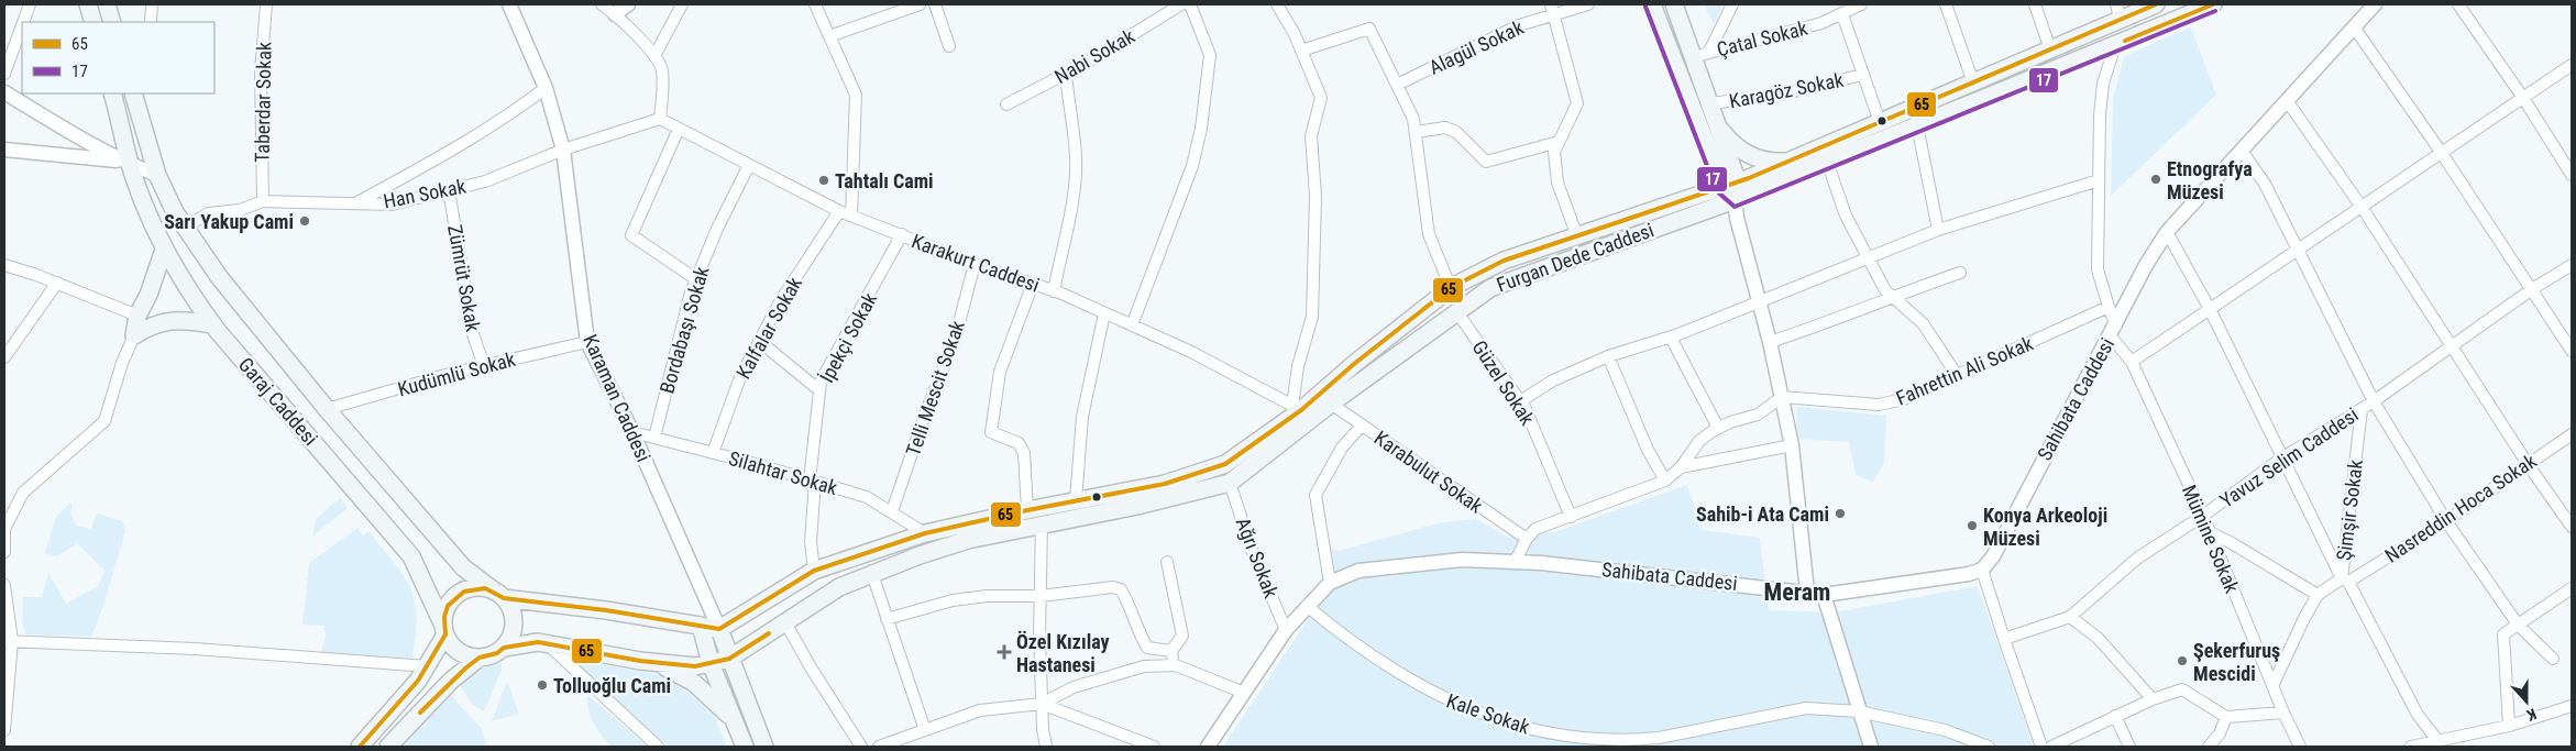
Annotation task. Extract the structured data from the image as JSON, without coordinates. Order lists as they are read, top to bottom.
{
  "streets": {
    "main road": ["Furgan Dede Caddesi", "Karaman Caddesi", "Garaj Caddesi"],
    "street": [
      "Çatal Sokak",
      "Alagül Sokak",
      "Nabi Sokak",
      "Karagöz Sokak",
      "Taberdar Sokak",
      "Han Sokak",
      "Karakurt Caddesi",
      "Zümrüt Sokak",
      "Kalfalar Sokak",
      "Bordabaşı Sokak",
      "İpekçi Sokak",
      "Fahrettin Ali Sokak",
      "Kudümlü Sokak",
      "Güzel Sokak",
      "Telli Mescit Sokak",
      "Sahibata Caddesi",
      "Yavuz Selim Caddesi",
      "Karabulut Sokak",
      "Silahtar Sokak",
      "Nasreddin Hoca Sokak",
      "Şimşir Sokak",
      "Mümine Sokak",
      "Ağrı Sokak",
      "Kale Sokak"
    ]
  },
  "crossings": [
    ["Taberdar Sokak", "Han Sokak"],
    ["Han Sokak", "Karakurt Caddesi"],
    ["Han Sokak", "Zümrüt Sokak"],
    ["Han Sokak", "Karaman Caddesi"],
    ["Han Sokak", "Garaj Caddesi"],
    ["Furgan Dede Caddesi", "Karakurt Caddesi"],
    ["Furgan Dede Caddesi", "İpekçi Sokak"],
    ["Furgan Dede Caddesi", "Güzel Sokak"],
    ["Furgan Dede Caddesi", "Karaman Caddesi"],
    ["Furgan Dede Caddesi", "Karabulut Sokak"],
    ["Furgan Dede Caddesi", "Silahtar Sokak"],
    ["Furgan Dede Caddesi", "Mümine Sokak"],
    ["Furgan Dede Caddesi", "Ağrı Sokak"],
    ["Karakurt Caddesi", "Kalfalar Sokak"],
    ["Karakurt Caddesi", "Bordabaşı Sokak"],
    ["Karakurt Caddesi", "İpekçi Sokak"],
    ["Karakurt Caddesi", "Telli Mescit Sokak"],
    ["Zümrüt Sokak", "Kudümlü Sokak"],
    ["Kalfalar Sokak", "Silahtar Sokak"],
    ["Bordabaşı Sokak", "Silahtar Sokak"],
    ["İpekçi Sokak", "Silahtar Sokak"],
    ["Fahrettin Ali Sokak", "Mümine Sokak"],
    ["Kudümlü Sokak", "Karaman Caddesi"],
    ["Kudümlü Sokak", "Garaj Caddesi"],
    ["Telli Mescit Sokak", "Silahtar Sokak"],
    ["Karaman Caddesi", "Silahtar Sokak"],
    ["Sahibata Caddesi", "Mümine Sokak"],
    ["Sahibata Caddesi", "Ağrı Sokak"],
    ["Sahibata Caddesi", "Kale Sokak"],
    ["Yavuz Selim Caddesi", "Şimşir Sokak"],
    ["Yavuz Selim Caddesi", "Mümine Sokak"],
    ["Nasreddin Hoca Sokak", "Şimşir Sokak"]
  ],
  "districts": ["Meram"],
  "places": {
    "other": [
      "Etnografya Müzesi",
      "Tahtalı Cami",
      "Sarı Yakup Cami",
      "Sahib-i Ata Cami",
      "Konya Arkeoloji Müzesi",
      "Şekerfuruş Mescidi",
      "Tolluoğlu Cami"
    ],
    "health": ["Özel Kızılay Hastanesi"]
  },
  "lines": ["transit line 65", "transit line 17"],
  "legend": ["65", "17"],
  "north": "bottom"
}
